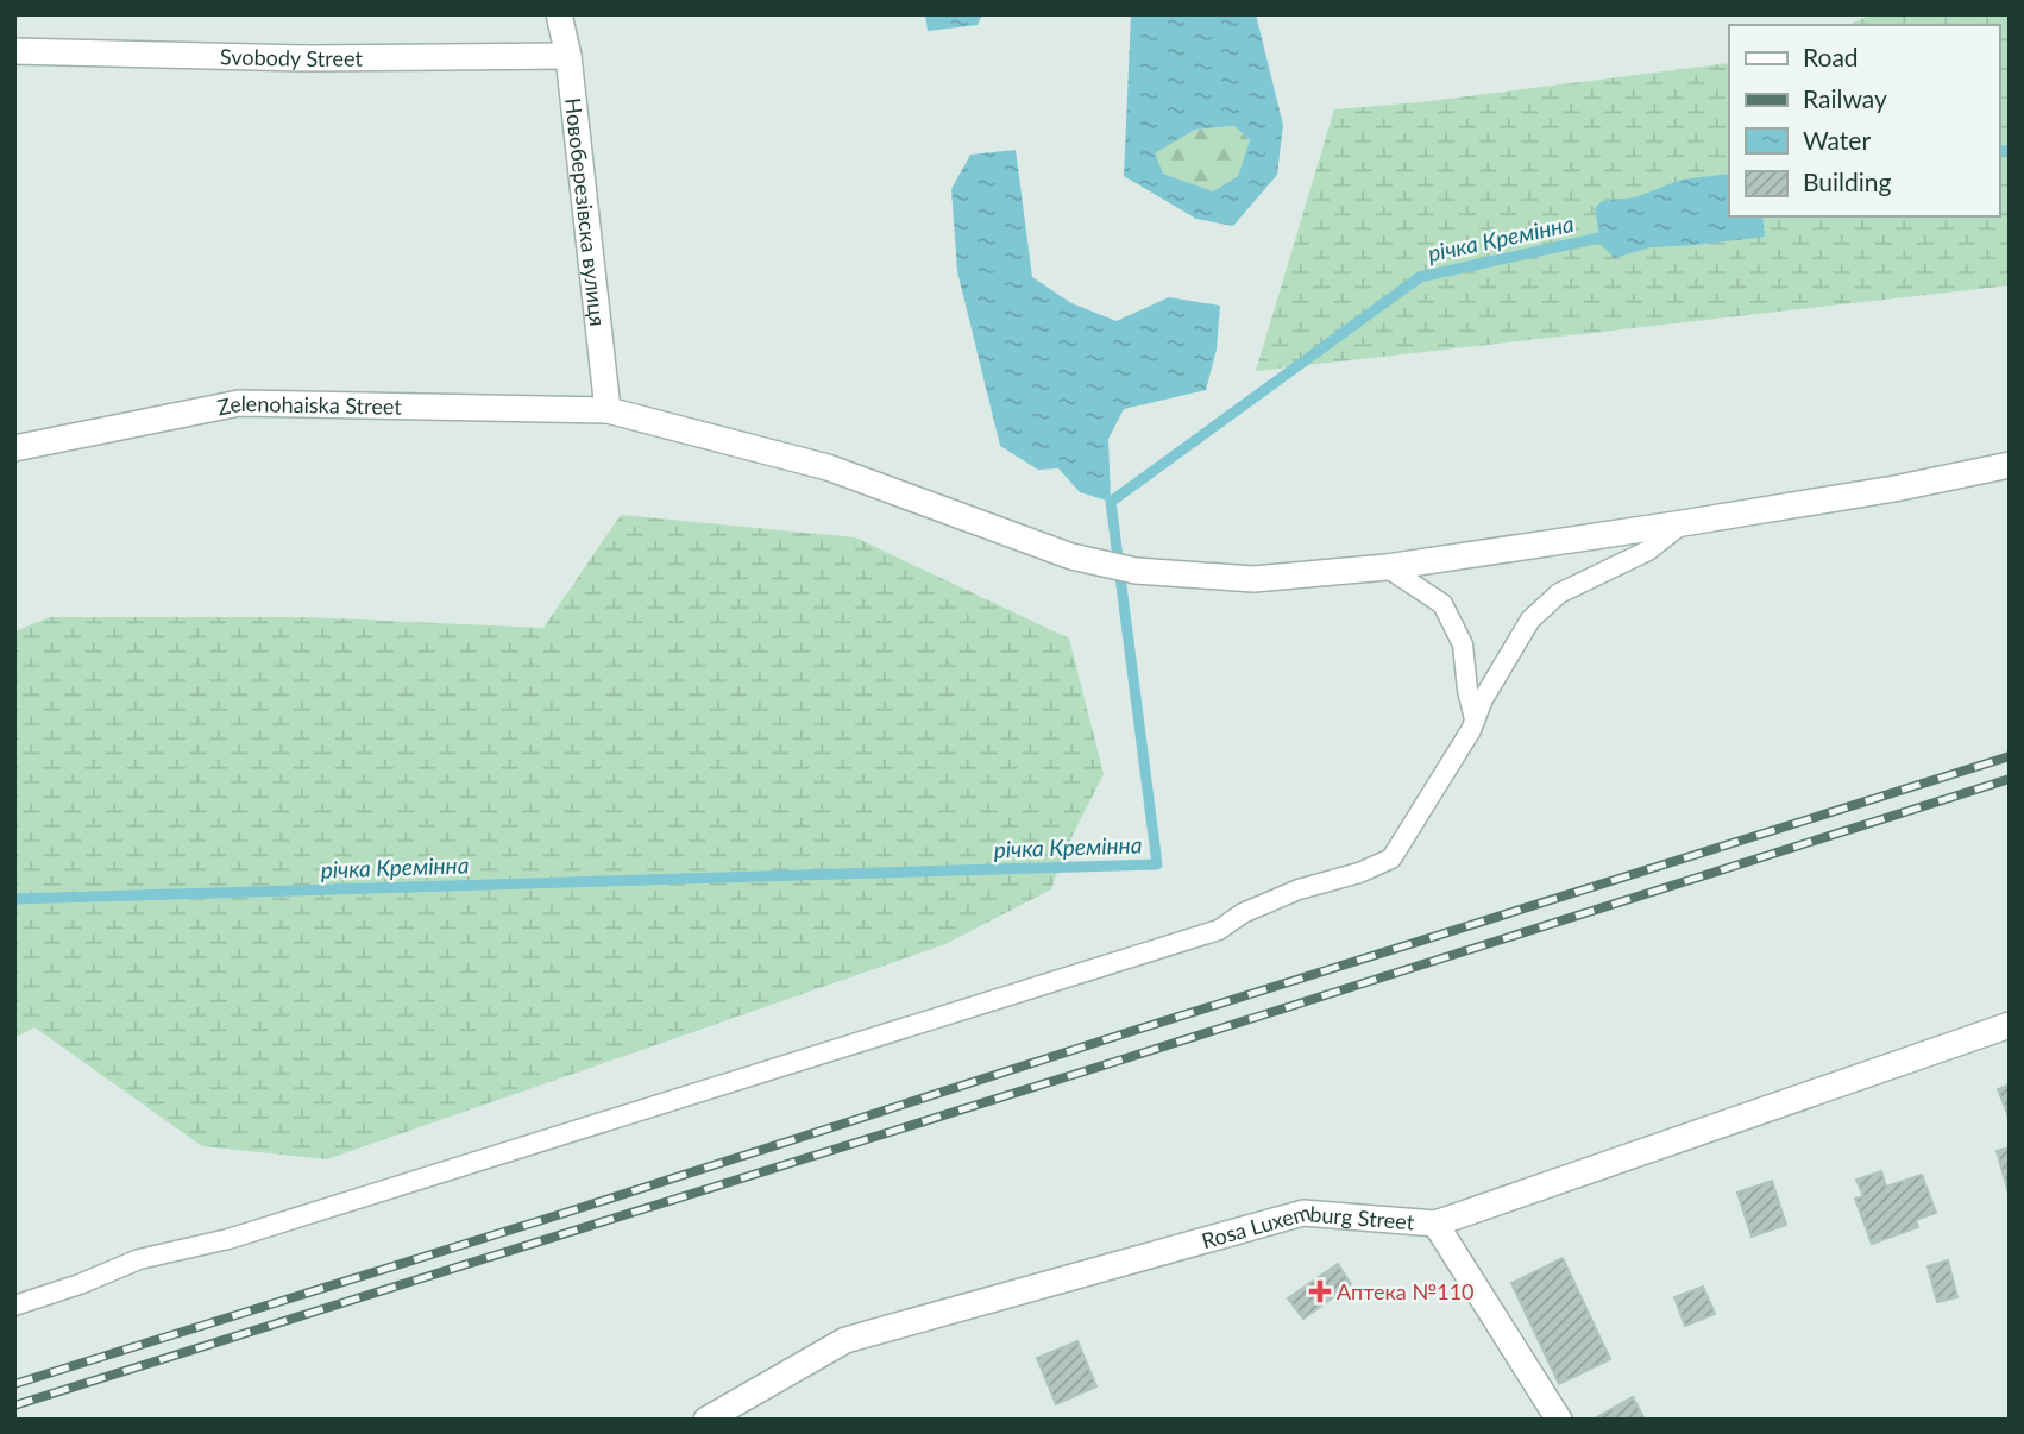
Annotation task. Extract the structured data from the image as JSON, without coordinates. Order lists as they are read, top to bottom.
{
  "streets": {
    "street": [
      "Svobody Street",
      "Новоберезівска вулиця",
      "Zelenohaiska Street",
      "Rosa Luxemburg Street"
    ]
  },
  "crossings": [
    ["Svobody Street", "Новоберезівска вулиця"],
    ["Новоберезівска вулиця", "Zelenohaiska Street"]
  ],
  "water": ["річка Кремінна"],
  "places": {
    "health": ["Аптека №110"]
  },
  "legend": [
    "Road",
    "Railway",
    "Water",
    "Building"
  ]
}
